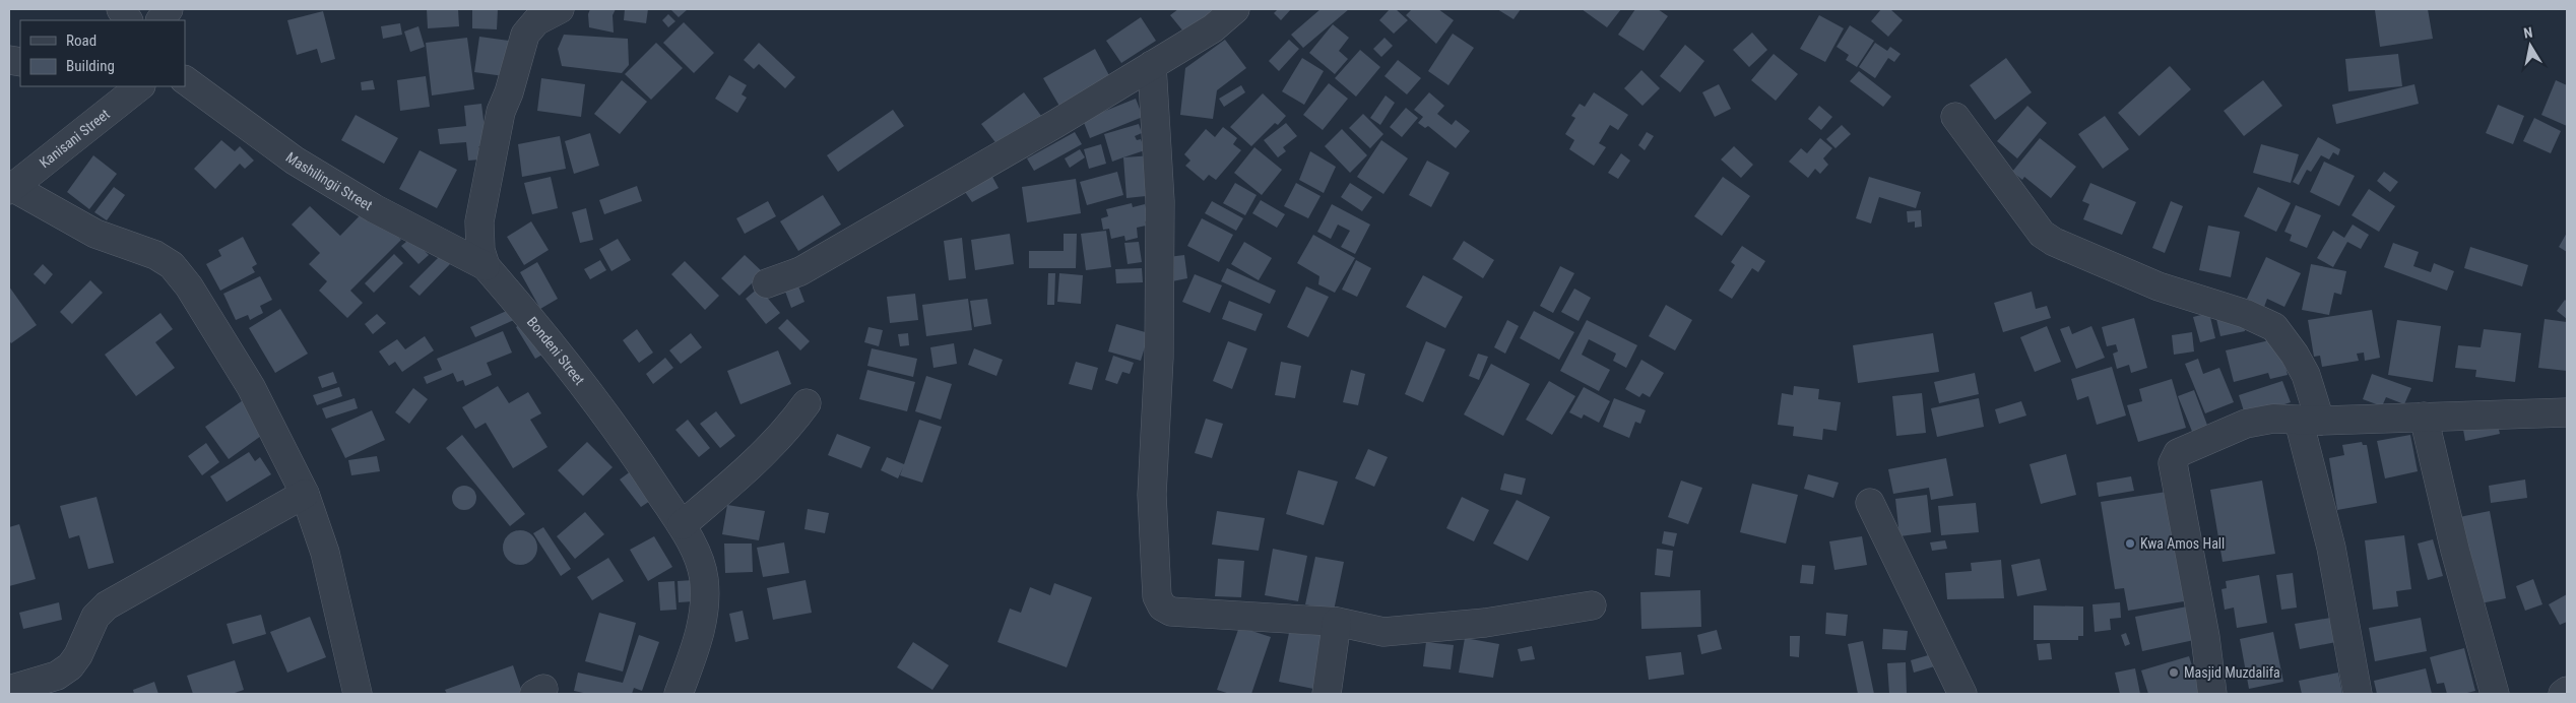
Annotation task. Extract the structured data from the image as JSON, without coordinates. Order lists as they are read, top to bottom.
{
  "streets": {
    "street": ["Kanisani Street", "Mashilingii Street", "Bondeni Street"]
  },
  "crossings": [
    ["Mashilingii Street", "Bondeni Street"]
  ],
  "places": ["Kwa Amos Hall", "Masjid Muzdalifa"],
  "legend": ["Road", "Building"],
  "north": "top"
}
